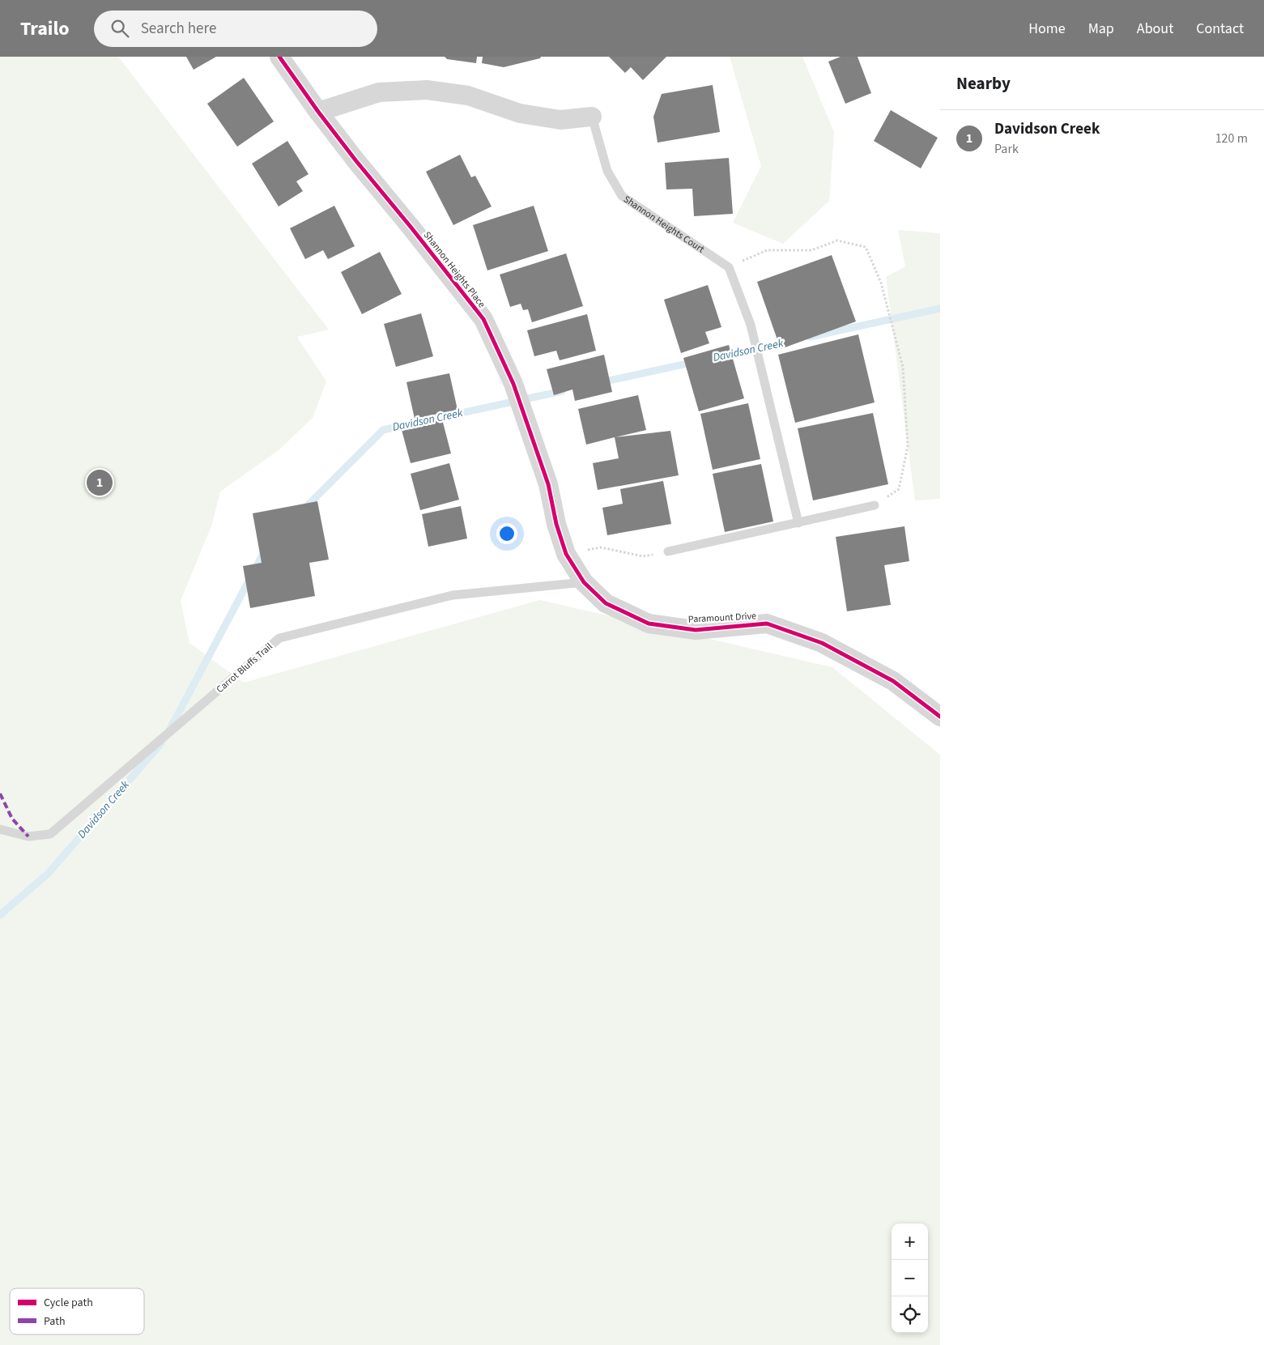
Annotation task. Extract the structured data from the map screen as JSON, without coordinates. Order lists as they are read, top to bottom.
{
  "streets": {
    "street": ["Shannon Heights Court", "Shannon Heights Place", "Paramount Drive"],
    "lane": ["Carrot Bluffs Trail"]
  },
  "crossings": [
    ["Shannon Heights Court", "Shannon Heights Place"],
    ["Shannon Heights Place", "Paramount Drive"],
    ["Paramount Drive", "Carrot Bluffs Trail"]
  ],
  "water": ["Davidson Creek"],
  "legend": ["Cycle path", "Path"],
  "page": {
    "header": "Trailo",
    "search": "Search here",
    "nav": [
      "Home",
      "Map",
      "About",
      "Contact"
    ],
    "heading": "Nearby",
    "list": [
      {
        "mark": "1",
        "name": "Davidson Creek",
        "note": "Park",
        "value": "120 m"
      }
    ],
    "pins": "1",
    "map_buttons": ["+", "−"]
  }
}
